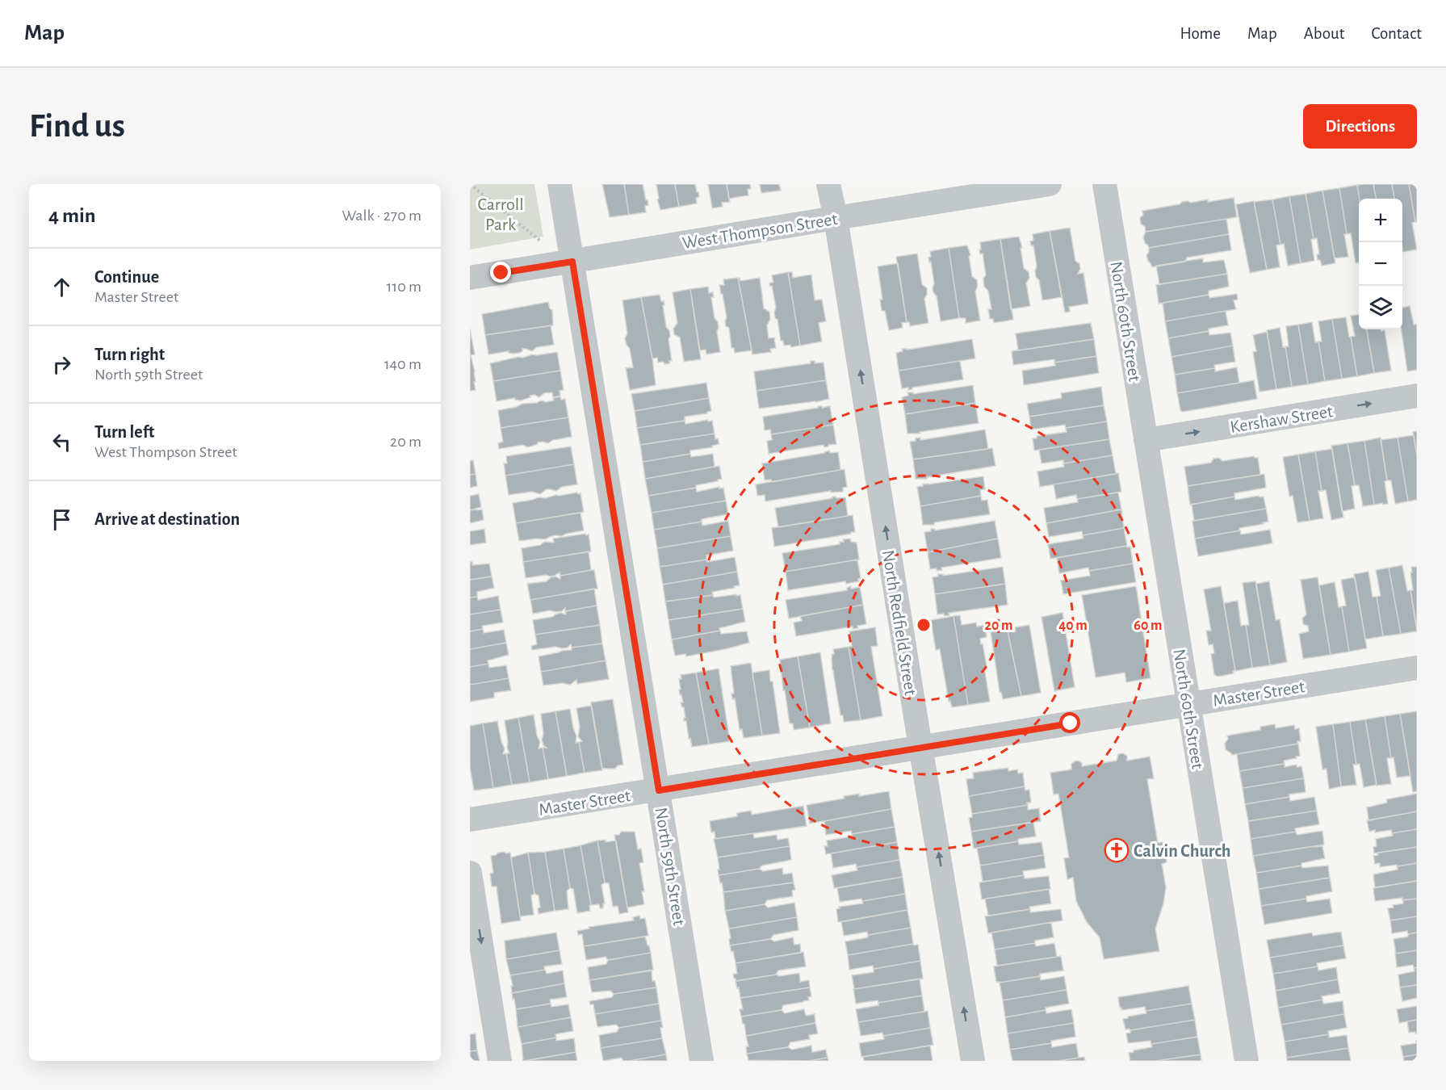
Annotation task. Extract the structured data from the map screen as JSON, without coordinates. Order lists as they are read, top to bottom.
{
  "streets": {
    "street": [
      "West Thompson Street",
      "North 60th Street",
      "Kershaw Street",
      "North Redfield Street",
      "Master Street",
      "North 59th Street"
    ]
  },
  "crossings": [
    ["West Thompson Street", "North Redfield Street"],
    ["West Thompson Street", "North 59th Street"],
    ["North 60th Street", "Kershaw Street"],
    ["North 60th Street", "Master Street"],
    ["North Redfield Street", "Master Street"],
    ["Master Street", "North 59th Street"]
  ],
  "one_way": ["Kershaw Street", "North Redfield Street"],
  "parks": ["Carroll Park"],
  "places": {
    "church": ["Calvin Church"]
  },
  "page": {
    "header": "Map",
    "nav": [
      "Home",
      "Map",
      "About",
      "Contact"
    ],
    "buttons": "Directions",
    "title": "Find us",
    "heading": ["4 min", "Walk · 270 m"],
    "map_buttons": ["+", "−"],
    "list": [
      ["Continue", "Master Street", "110 m"],
      ["Turn right", "North 59th Street", "140 m"],
      ["Turn left", "West Thompson Street", "20 m"],
      "Arrive at destination"
    ]
  },
  "rings": ["20 m", "40 m", "60 m"]
}
